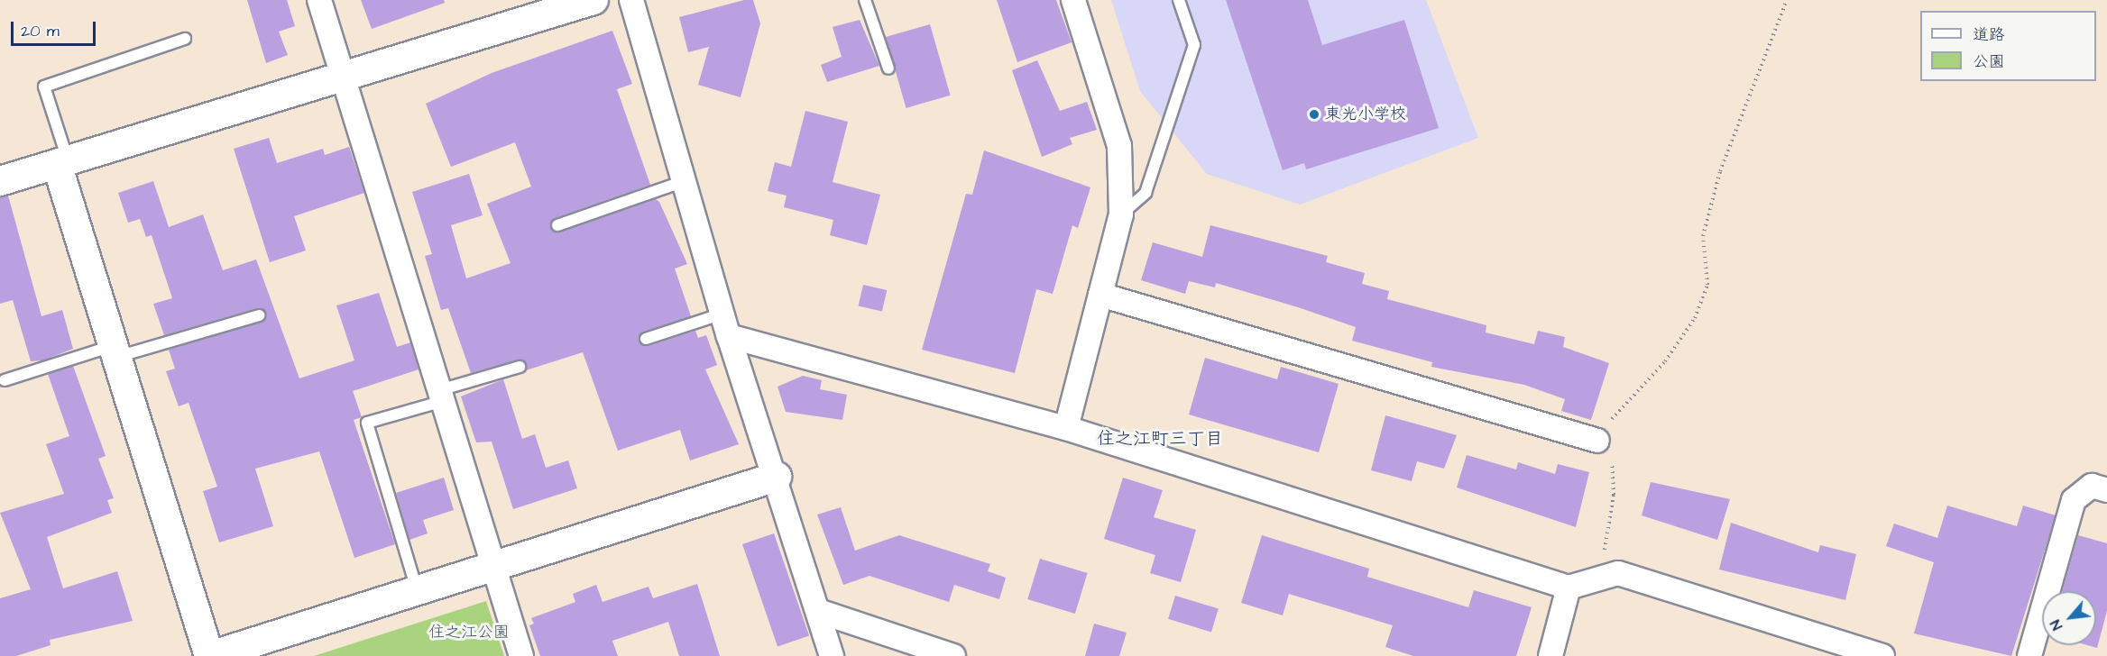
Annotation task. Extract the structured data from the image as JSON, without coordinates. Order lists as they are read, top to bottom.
{
  "districts": ["住之江町三丁目"],
  "parks": ["住之江公園"],
  "places": ["東光小学校"],
  "legend": ["道路", "公園"],
  "scale_bar": "20 m",
  "north": "bottom left"
}
